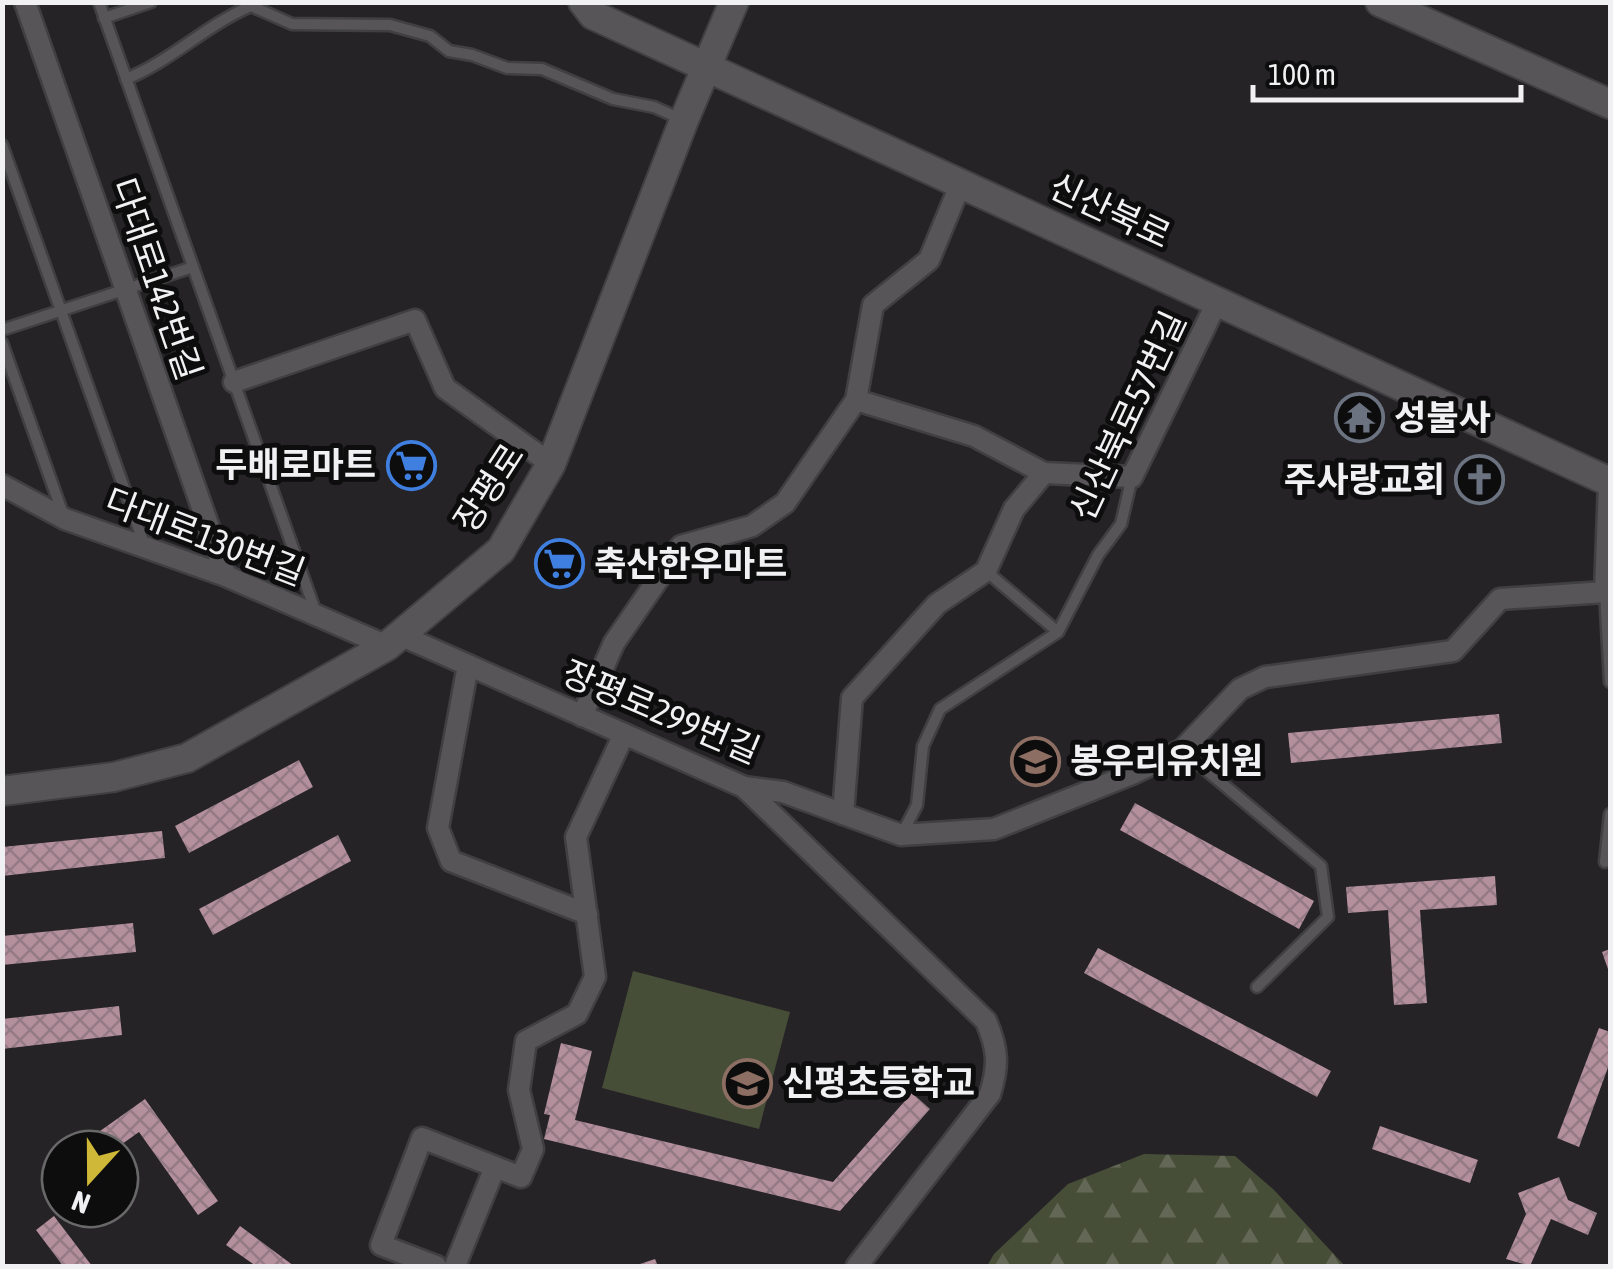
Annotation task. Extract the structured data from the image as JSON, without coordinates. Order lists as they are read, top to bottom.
{
  "streets": {
    "street": [
      "신산북로",
      "다대로142번길",
      "신산북로57번길",
      "장평로",
      "다대로130번길",
      "장평로299번길"
    ]
  },
  "crossings": [
    ["신산북로", "신산북로57번길"],
    ["신산북로", "장평로"],
    ["다대로142번길", "다대로130번길"],
    ["신산북로57번길", "장평로299번길"],
    ["장평로", "다대로130번길"],
    ["장평로", "장평로299번길"],
    ["다대로130번길", "장평로299번길"]
  ],
  "places": {
    "temple": ["성불사"],
    "supermarket": ["두배로마트", "축산한우마트"],
    "church": ["주사랑교회"],
    "school or university": ["봉우리유치원", "신평초등학교"]
  },
  "scale_bar": "100 m",
  "north": "bottom"
}
